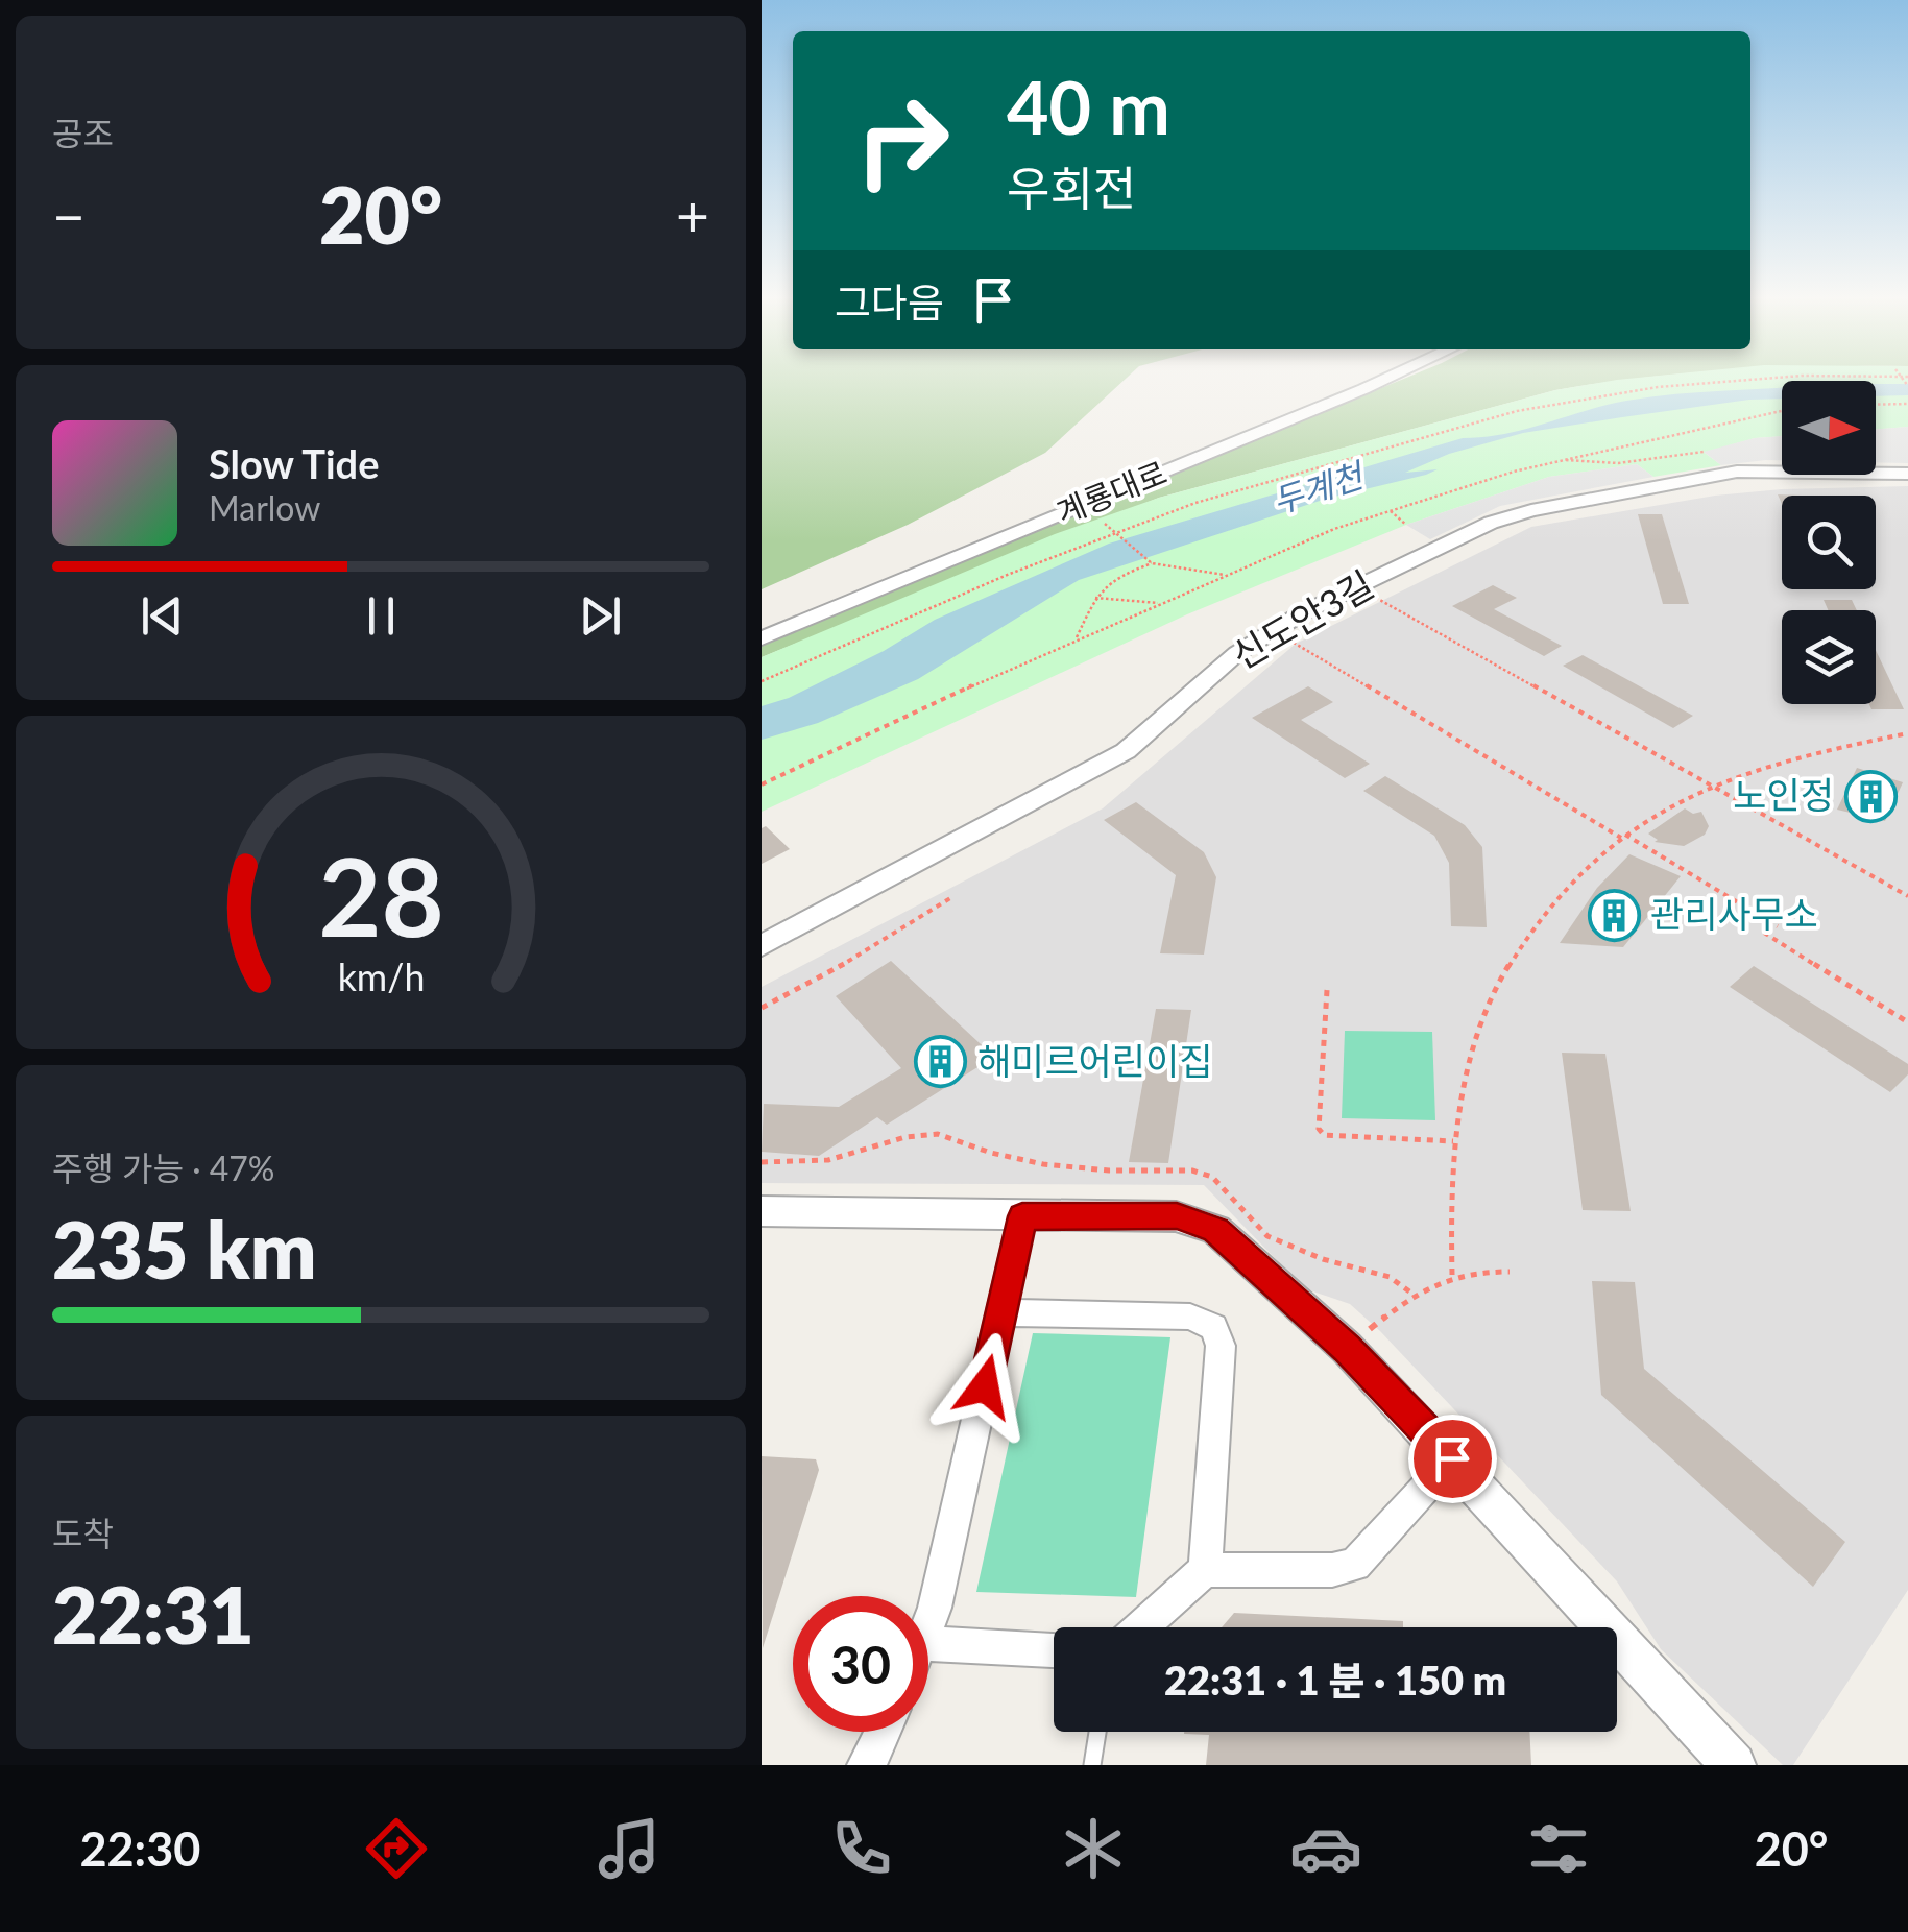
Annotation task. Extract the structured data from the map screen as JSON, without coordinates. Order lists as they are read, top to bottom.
{
  "streets": {
    "street": ["계룡대로", "신도안3길"]
  },
  "water": ["두계천"],
  "places": {
    "building": ["노인정", "관리사무소", "해미르어린이집"]
  },
  "north": "right",
  "page": {
    "tile": [
      "공조",
      ["주행 가능 · 47%", "235 km"],
      ["도착", "22:31"]
    ],
    "turn": ["40 m", "우회전"],
    "heat": ["−", "20°", "+"],
    "then": "그다음",
    "song": ["Slow Tide", "Marlow"],
    "limit": "30",
    "trip": "22:31 · 1 분 · 150 m",
    "tabs": ["22:30", "20°"],
    "gauge": ["28", "km/h"]
  }
}
